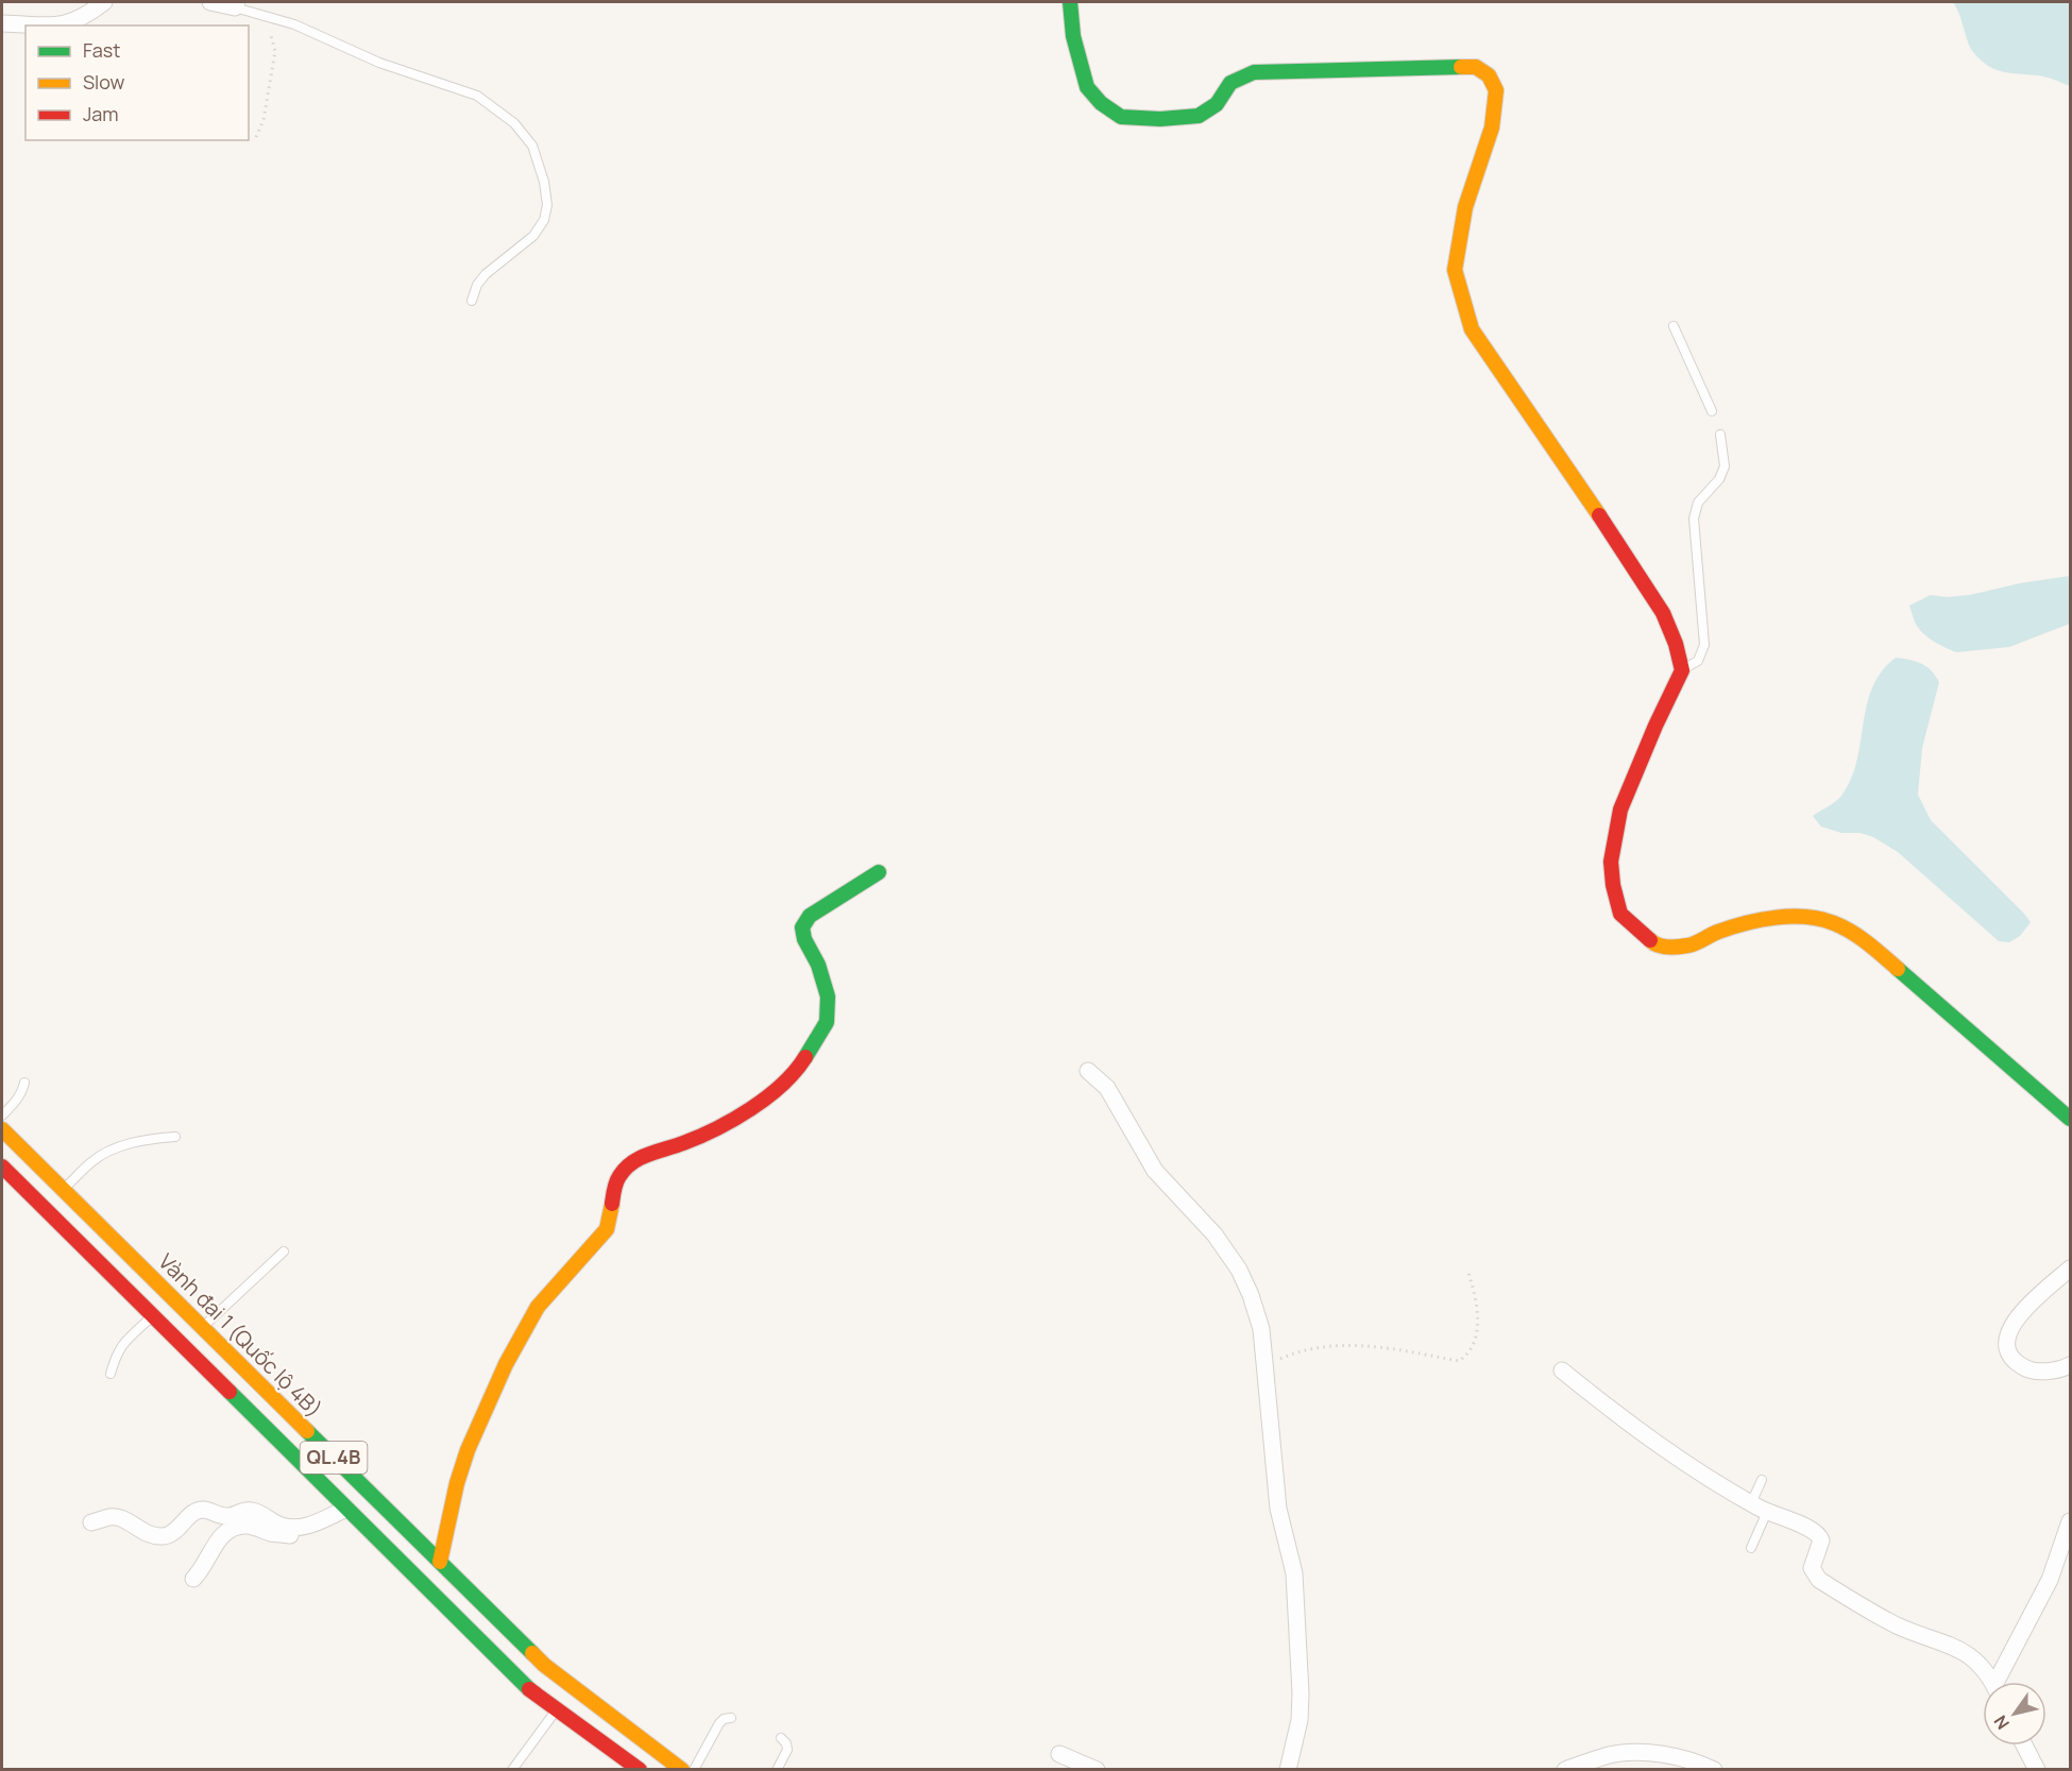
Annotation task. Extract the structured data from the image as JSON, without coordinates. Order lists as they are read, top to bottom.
{
  "streets": {
    "main road": ["Vành đai 1 (Quốc lộ 4B)", "QL.4B"]
  },
  "legend": ["Fast", "Slow", "Jam"],
  "north": "bottom left"
}
